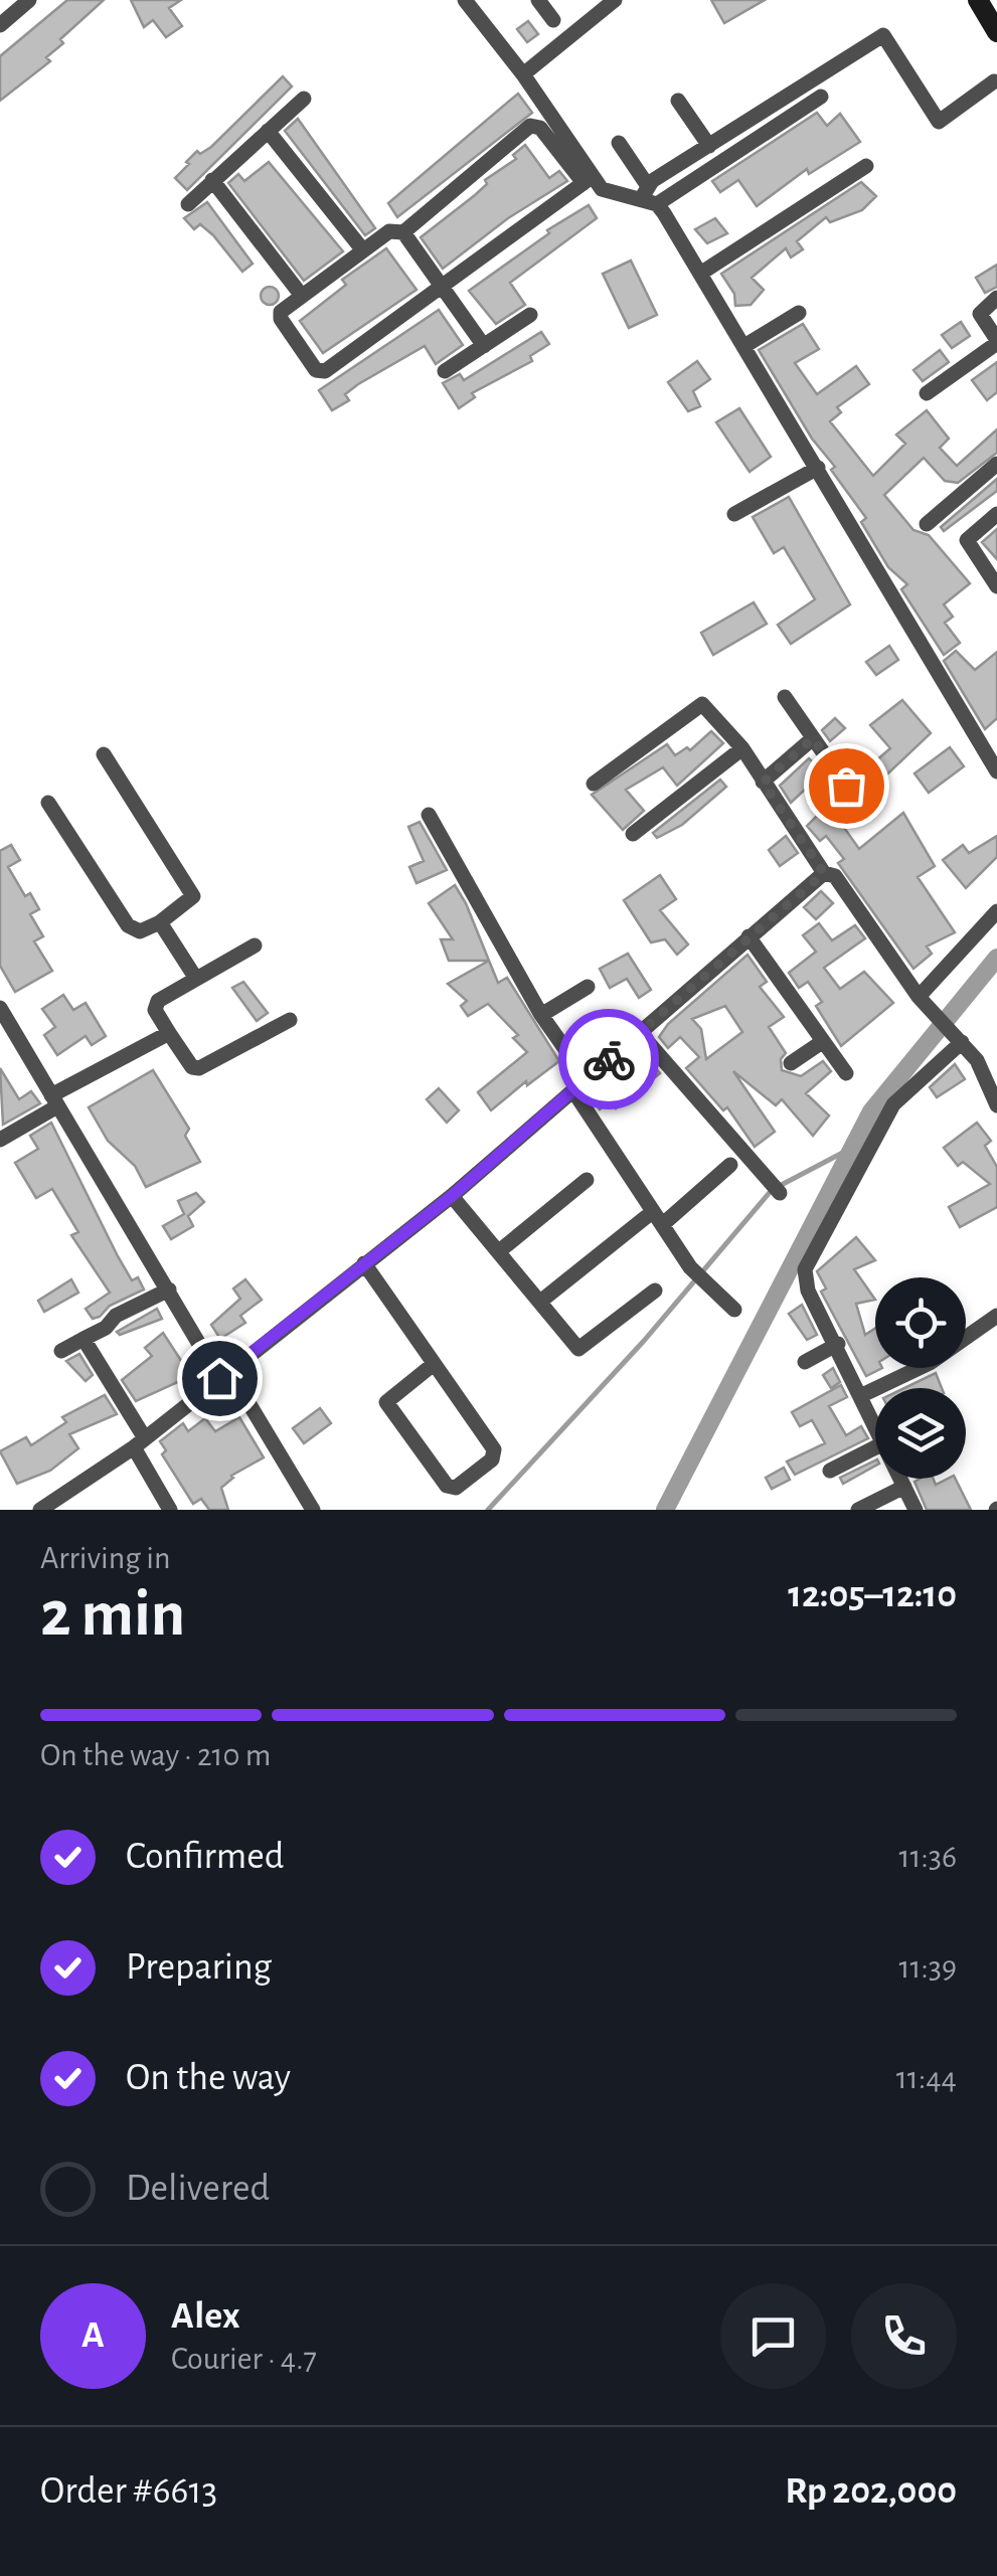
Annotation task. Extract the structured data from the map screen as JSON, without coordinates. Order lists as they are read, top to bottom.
{
  "page": {
    "heading": ["2 min", "Arriving in", "12:05–12:10"],
    "panel": [
      "Alex",
      "Courier · 4.7",
      "Order #6613",
      "Rp 202,000"
    ],
    "bar": "On the way · 210 m",
    "list": [
      ["Confirmed", "11:36"],
      ["Preparing", "11:39"],
      ["On the way", "11:44"],
      "Delivered"
    ],
    "round": "A"
  }
}
